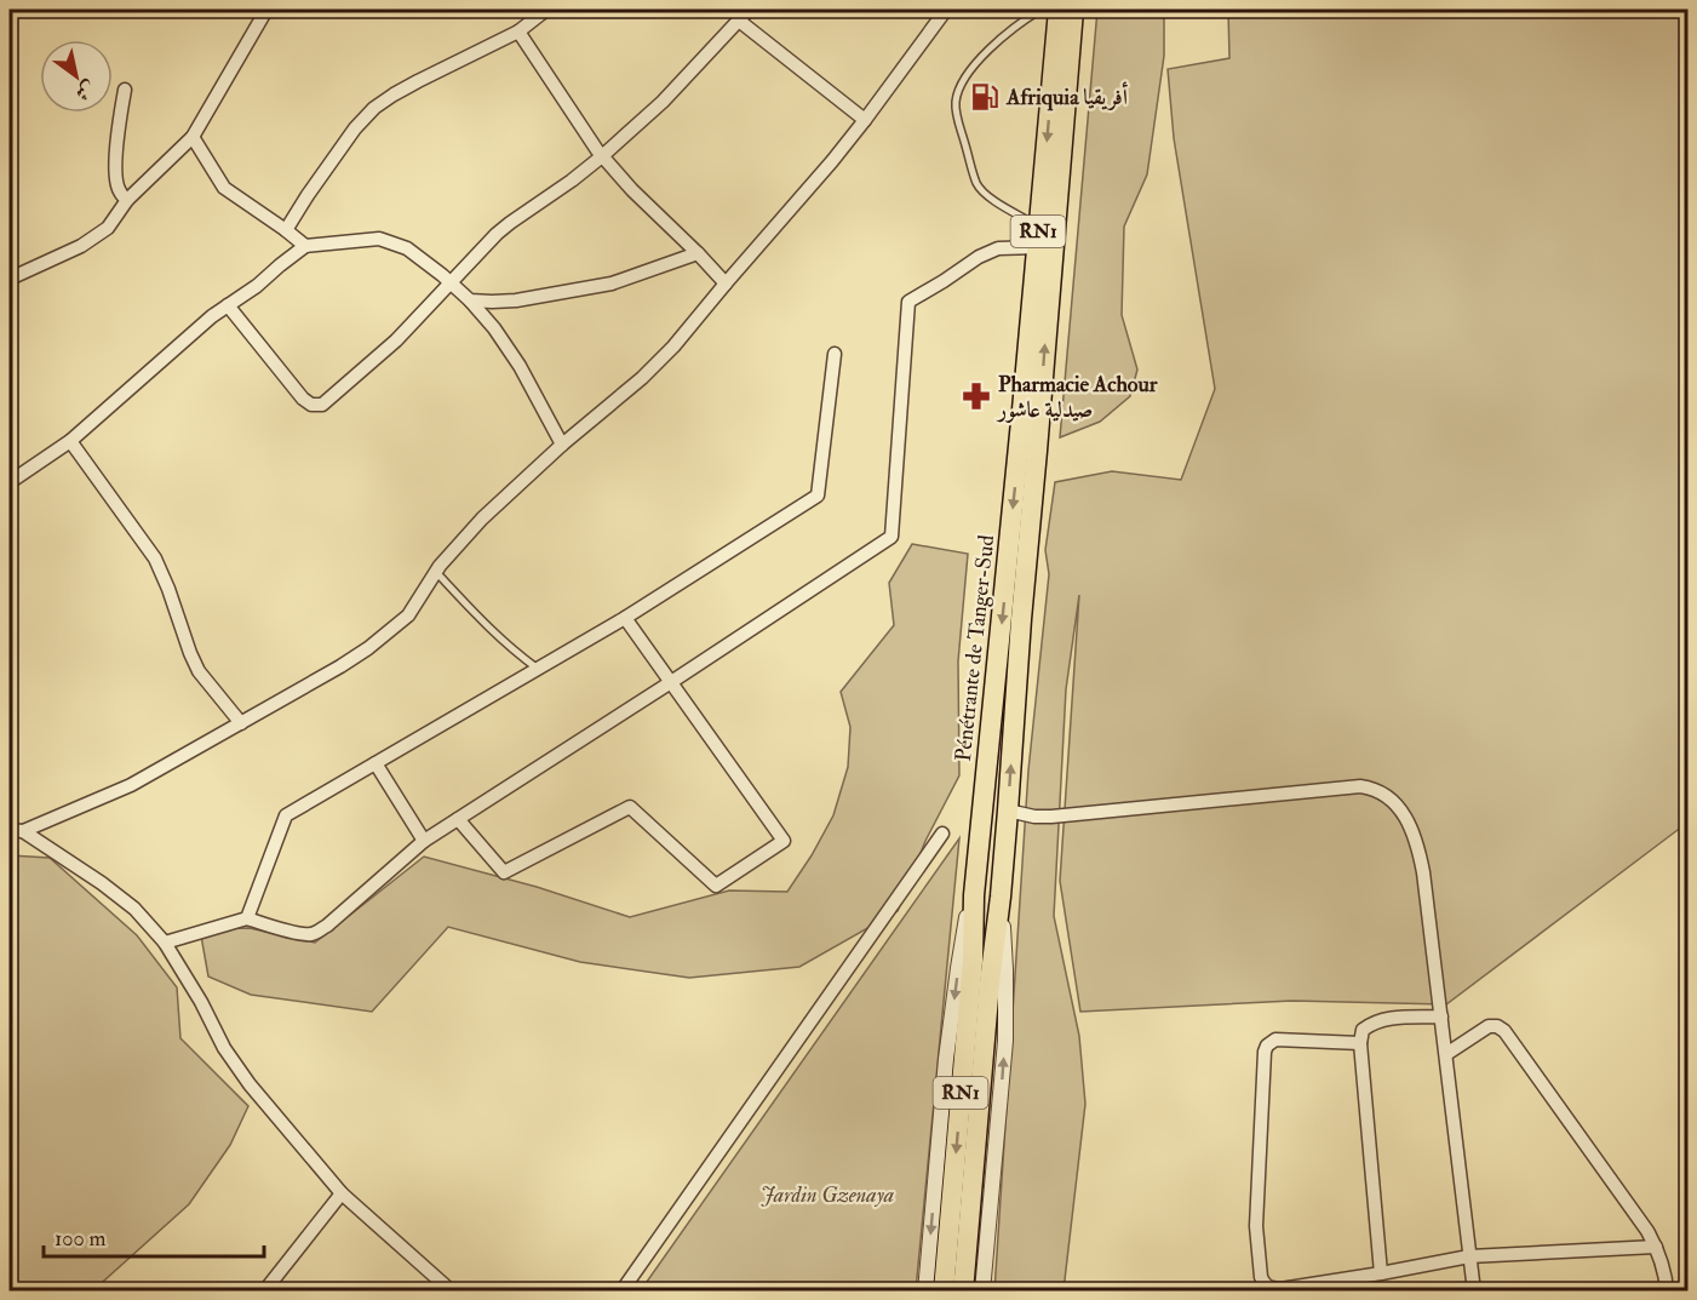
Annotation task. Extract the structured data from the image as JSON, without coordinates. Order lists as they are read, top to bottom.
{
  "streets": {
    "highway": ["RN1", "Pénétrante de Tanger-Sud"]
  },
  "parks": ["Jardin Gzenaya"],
  "places": {
    "fuel station": ["Afriquia أفريقيا"],
    "pharmacy": ["Pharmacie Achour صيدلية عاشور"]
  },
  "scale_bar": "100 m",
  "north": "bottom right"
}
